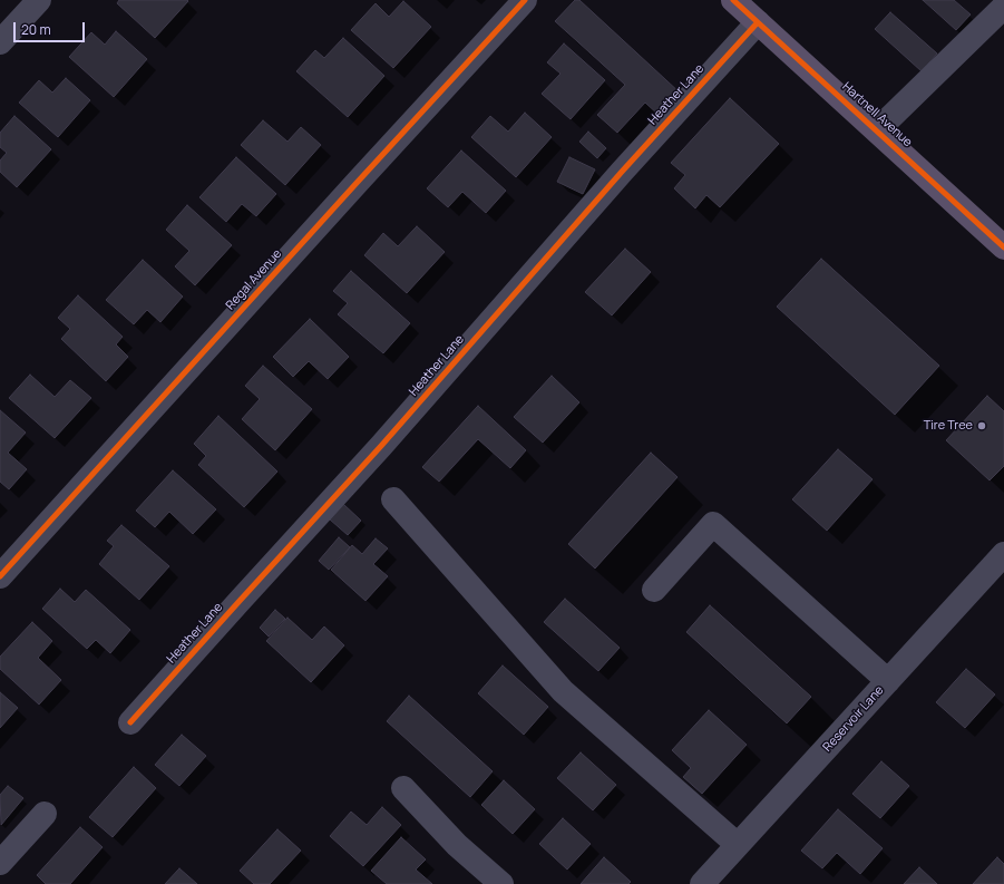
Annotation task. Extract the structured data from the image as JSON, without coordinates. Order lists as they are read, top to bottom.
{
  "streets": {
    "main road": ["Hartnell Avenue"],
    "street": ["Heather Lane", "Regal Avenue", "Reservoir Lane"]
  },
  "crossings": [
    ["Heather Lane", "Hartnell Avenue"]
  ],
  "places": ["Tire Tree"],
  "scale_bar": "20 m"
}
